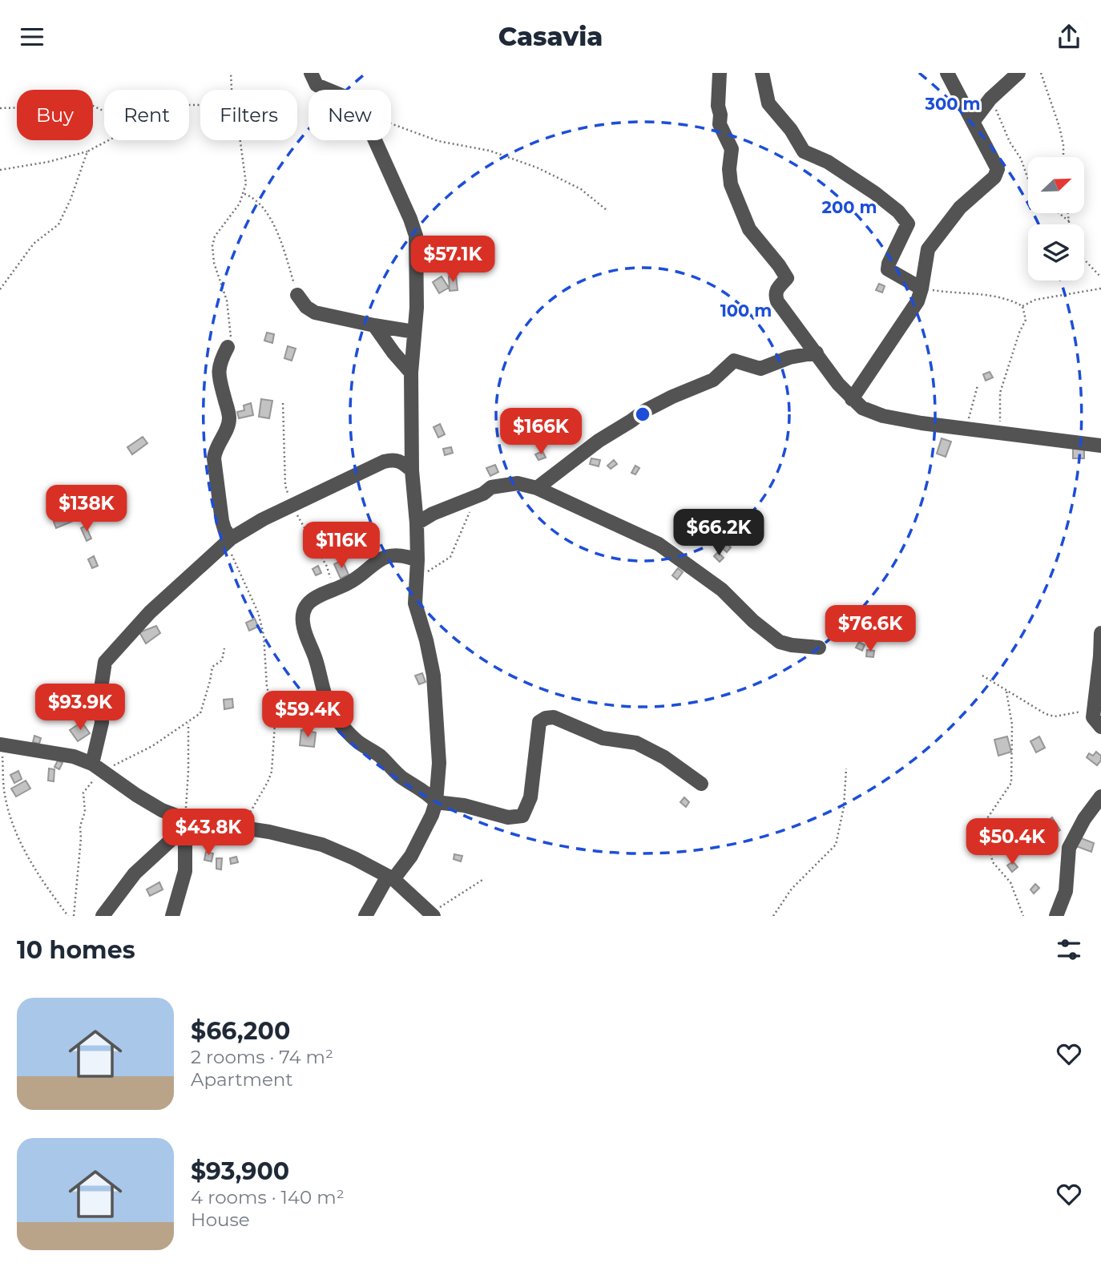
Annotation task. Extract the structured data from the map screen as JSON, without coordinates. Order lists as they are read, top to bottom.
{
  "north": "top right",
  "page": {
    "header": "Casavia",
    "chip": [
      "Buy",
      "Rent",
      "Filters",
      "New"
    ],
    "price": [
      "$57.1K",
      "$166K",
      "$138K",
      "$66.2K",
      "$116K",
      "$76.6K",
      "$93.9K",
      "$59.4K",
      "$43.8K",
      "$50.4K"
    ],
    "heading": "10 homes",
    "list": [
      {
        "name": "$66,200",
        "note": "2 rooms · 74 m² · Apartment"
      },
      {
        "name": "$93,900",
        "note": "4 rooms · 140 m² · House"
      }
    ]
  },
  "rings": ["300 m", "200 m", "100 m"]
}
